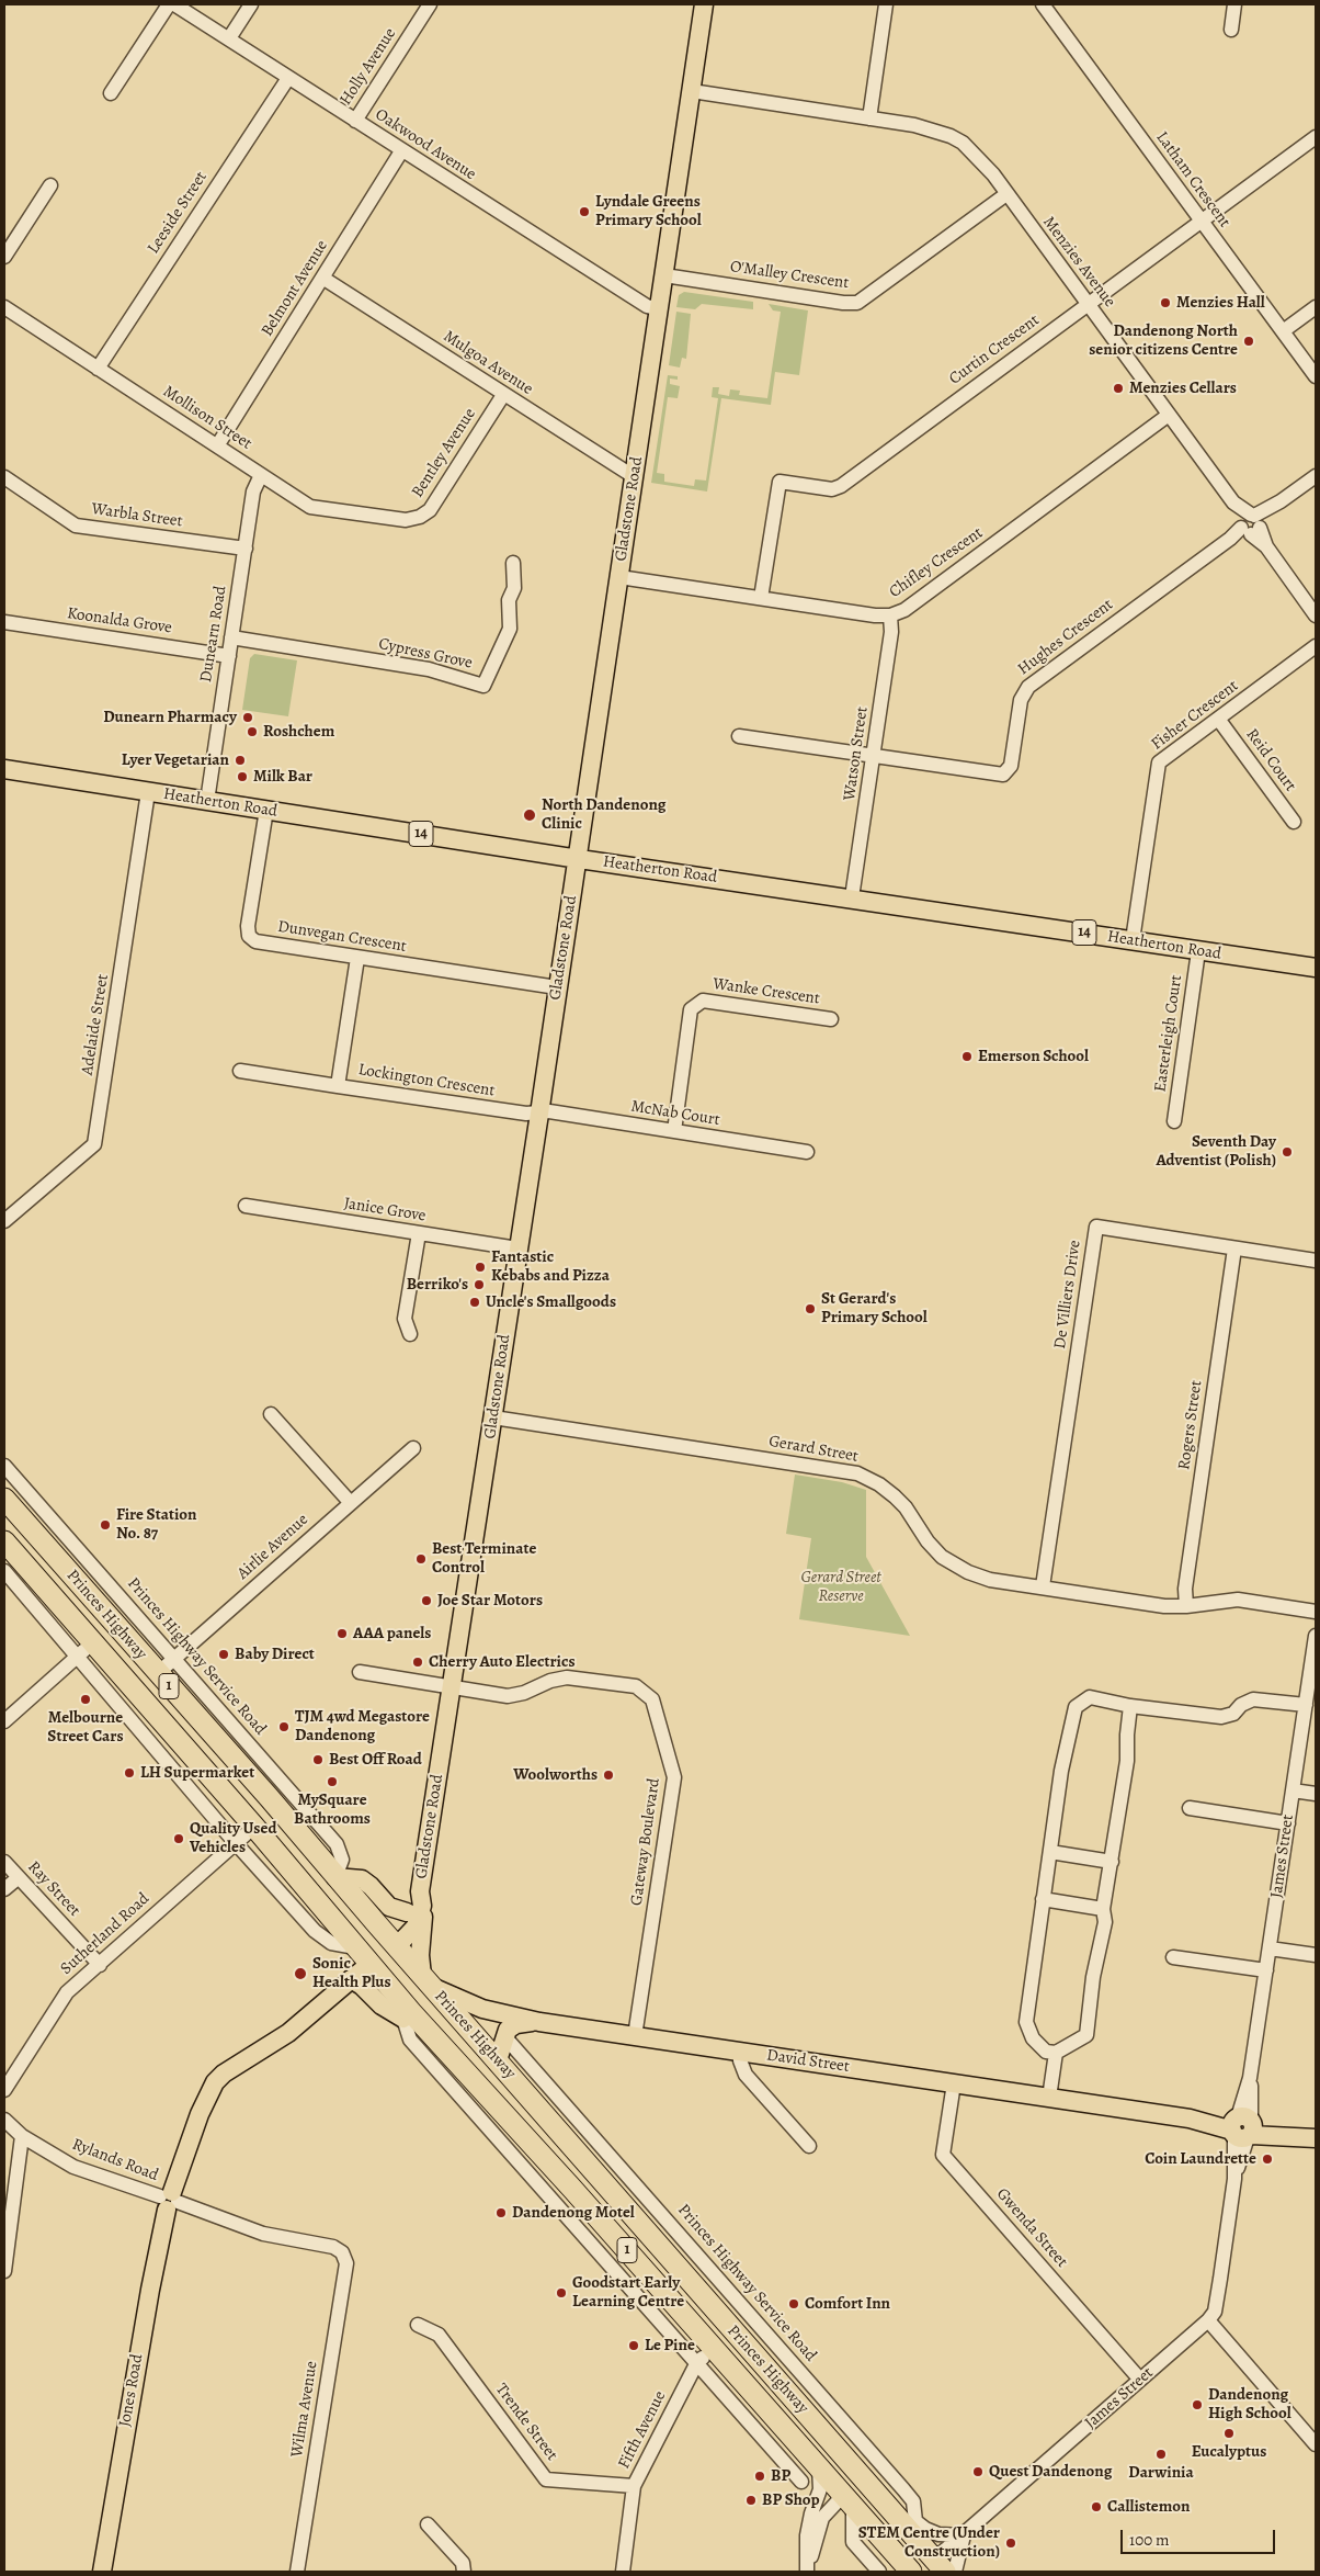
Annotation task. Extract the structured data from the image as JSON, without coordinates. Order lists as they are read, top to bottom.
{
  "streets": {
    "highway": ["Princes Highway", "1"],
    "main road": [
      "Gladstone Road",
      "Heatherton Road",
      "14",
      "David Street",
      "Jones Road"
    ],
    "street": [
      "Holly Avenue",
      "Oakwood Avenue",
      "Latham Crescent",
      "Leeside Street",
      "Menzies Avenue",
      "O'Malley Crescent",
      "Belmont Avenue",
      "Curtin Crescent",
      "Mulgoa Avenue",
      "Mollison Street",
      "Bentley Avenue",
      "Warbla Street",
      "Chifley Crescent",
      "Koonalda Grove",
      "Dunearn Road",
      "Hughes Crescent",
      "Cypress Grove",
      "Fisher Crescent",
      "Watson Street",
      "Reid Court",
      "Dunvegan Crescent",
      "Wanke Crescent",
      "Adelaide Street",
      "Easterleigh Court",
      "Lockington Crescent",
      "McNab Court",
      "Janice Grove",
      "De Villiers Drive",
      "Rogers Street",
      "Gerard Street",
      "Airlie Avenue",
      "Princes Highway Service Road",
      "Gateway Boulevard",
      "James Street",
      "Ray Street",
      "Sutherland Road",
      "Rylands Road",
      "Gwenda Street",
      "Wilma Avenue",
      "Trende Street",
      "Fifth Avenue"
    ]
  },
  "crossings": [
    ["Holly Avenue", "Oakwood Avenue"],
    ["Oakwood Avenue", "Leeside Street"],
    ["Oakwood Avenue", "Belmont Avenue"],
    ["Oakwood Avenue", "Gladstone Road"],
    ["Latham Crescent", "Curtin Crescent"],
    ["Leeside Street", "Mollison Street"],
    ["Menzies Avenue", "O'Malley Crescent"],
    ["Menzies Avenue", "Curtin Crescent"],
    ["Menzies Avenue", "Gladstone Road"],
    ["Menzies Avenue", "Chifley Crescent"],
    ["Menzies Avenue", "Hughes Crescent"],
    ["O'Malley Crescent", "Gladstone Road"],
    ["Belmont Avenue", "Mulgoa Avenue"],
    ["Belmont Avenue", "Mollison Street"],
    ["Curtin Crescent", "Chifley Crescent"],
    ["Mulgoa Avenue", "Bentley Avenue"],
    ["Mulgoa Avenue", "Gladstone Road"],
    ["Mollison Street", "Bentley Avenue"],
    ["Mollison Street", "Dunearn Road"],
    ["Gladstone Road", "Chifley Crescent"],
    ["Gladstone Road", "Heatherton Road"],
    ["Gladstone Road", "Dunvegan Crescent"],
    ["Gladstone Road", "Lockington Crescent"],
    ["Gladstone Road", "McNab Court"],
    ["Gladstone Road", "Janice Grove"],
    ["Gladstone Road", "Gerard Street"],
    ["Gladstone Road", "Princes Highway"],
    ["Gladstone Road", "Gateway Boulevard"],
    ["Warbla Street", "Dunearn Road"],
    ["Chifley Crescent", "Watson Street"],
    ["Koonalda Grove", "Dunearn Road"],
    ["Dunearn Road", "Cypress Grove"],
    ["Dunearn Road", "Heatherton Road"],
    ["Hughes Crescent", "Watson Street"],
    ["Fisher Crescent", "Reid Court"],
    ["Fisher Crescent", "Heatherton Road"],
    ["Watson Street", "Heatherton Road"],
    ["Heatherton Road", "Dunvegan Crescent"],
    ["Heatherton Road", "Adelaide Street"],
    ["Heatherton Road", "Easterleigh Court"],
    ["Dunvegan Crescent", "Lockington Crescent"],
    ["Wanke Crescent", "McNab Court"],
    ["Lockington Crescent", "McNab Court"],
    ["De Villiers Drive", "Rogers Street"],
    ["De Villiers Drive", "Gerard Street"],
    ["Rogers Street", "Gerard Street"],
    ["Airlie Avenue", "Princes Highway"],
    ["Airlie Avenue", "Princes Highway Service Road"],
    ["Princes Highway", "Princes Highway Service Road"],
    ["Princes Highway", "James Street"],
    ["Princes Highway", "Sutherland Road"],
    ["Princes Highway", "David Street"],
    ["Princes Highway", "Jones Road"],
    ["Princes Highway", "Fifth Avenue"],
    ["Gateway Boulevard", "David Street"],
    ["James Street", "David Street"],
    ["James Street", "Gwenda Street"],
    ["Ray Street", "Sutherland Road"],
    ["David Street", "Gwenda Street"],
    ["Rylands Road", "Jones Road"],
    ["Rylands Road", "Wilma Avenue"],
    ["Trende Street", "Fifth Avenue"]
  ],
  "parks": ["Gerard Street Reserve"],
  "places": [
    "Lyndale Greens Primary School",
    "Menzies Hall",
    "Dandenong North senior citizens Centre",
    "Menzies Cellars",
    "Dunearn Pharmacy",
    "Roshchem",
    "Lyer Vegetarian",
    "Milk Bar",
    "North Dandenong Clinic",
    "Emerson School",
    "Seventh Day Adventist (Polish)",
    "Fantastic Kebabs and Pizza",
    "Berriko's",
    "Uncle's Smallgoods",
    "St Gerard's Primary School",
    "Fire Station No. 87",
    "Best Terminate Control",
    "Joe Star Motors",
    "AAA panels",
    "Baby Direct",
    "Cherry Auto Electrics",
    "Melbourne Street Cars",
    "TJM 4wd Megastore Dandenong",
    "Best Off Road",
    "LH Supermarket",
    "Woolworths",
    "MySquare Bathrooms",
    "Quality Used Vehicles",
    "Sonic Health Plus",
    "Coin Laundrette",
    "Dandenong Motel",
    "Goodstart Early Learning Centre",
    "Comfort Inn",
    "Le Pine",
    "Dandenong High School",
    "Eucalyptus",
    "Darwinia",
    "Quest Dandenong",
    "BP",
    "BP Shop",
    "Callistemon",
    "STEM Centre (Under Construction)"
  ],
  "scale_bar": "100 m"
}
